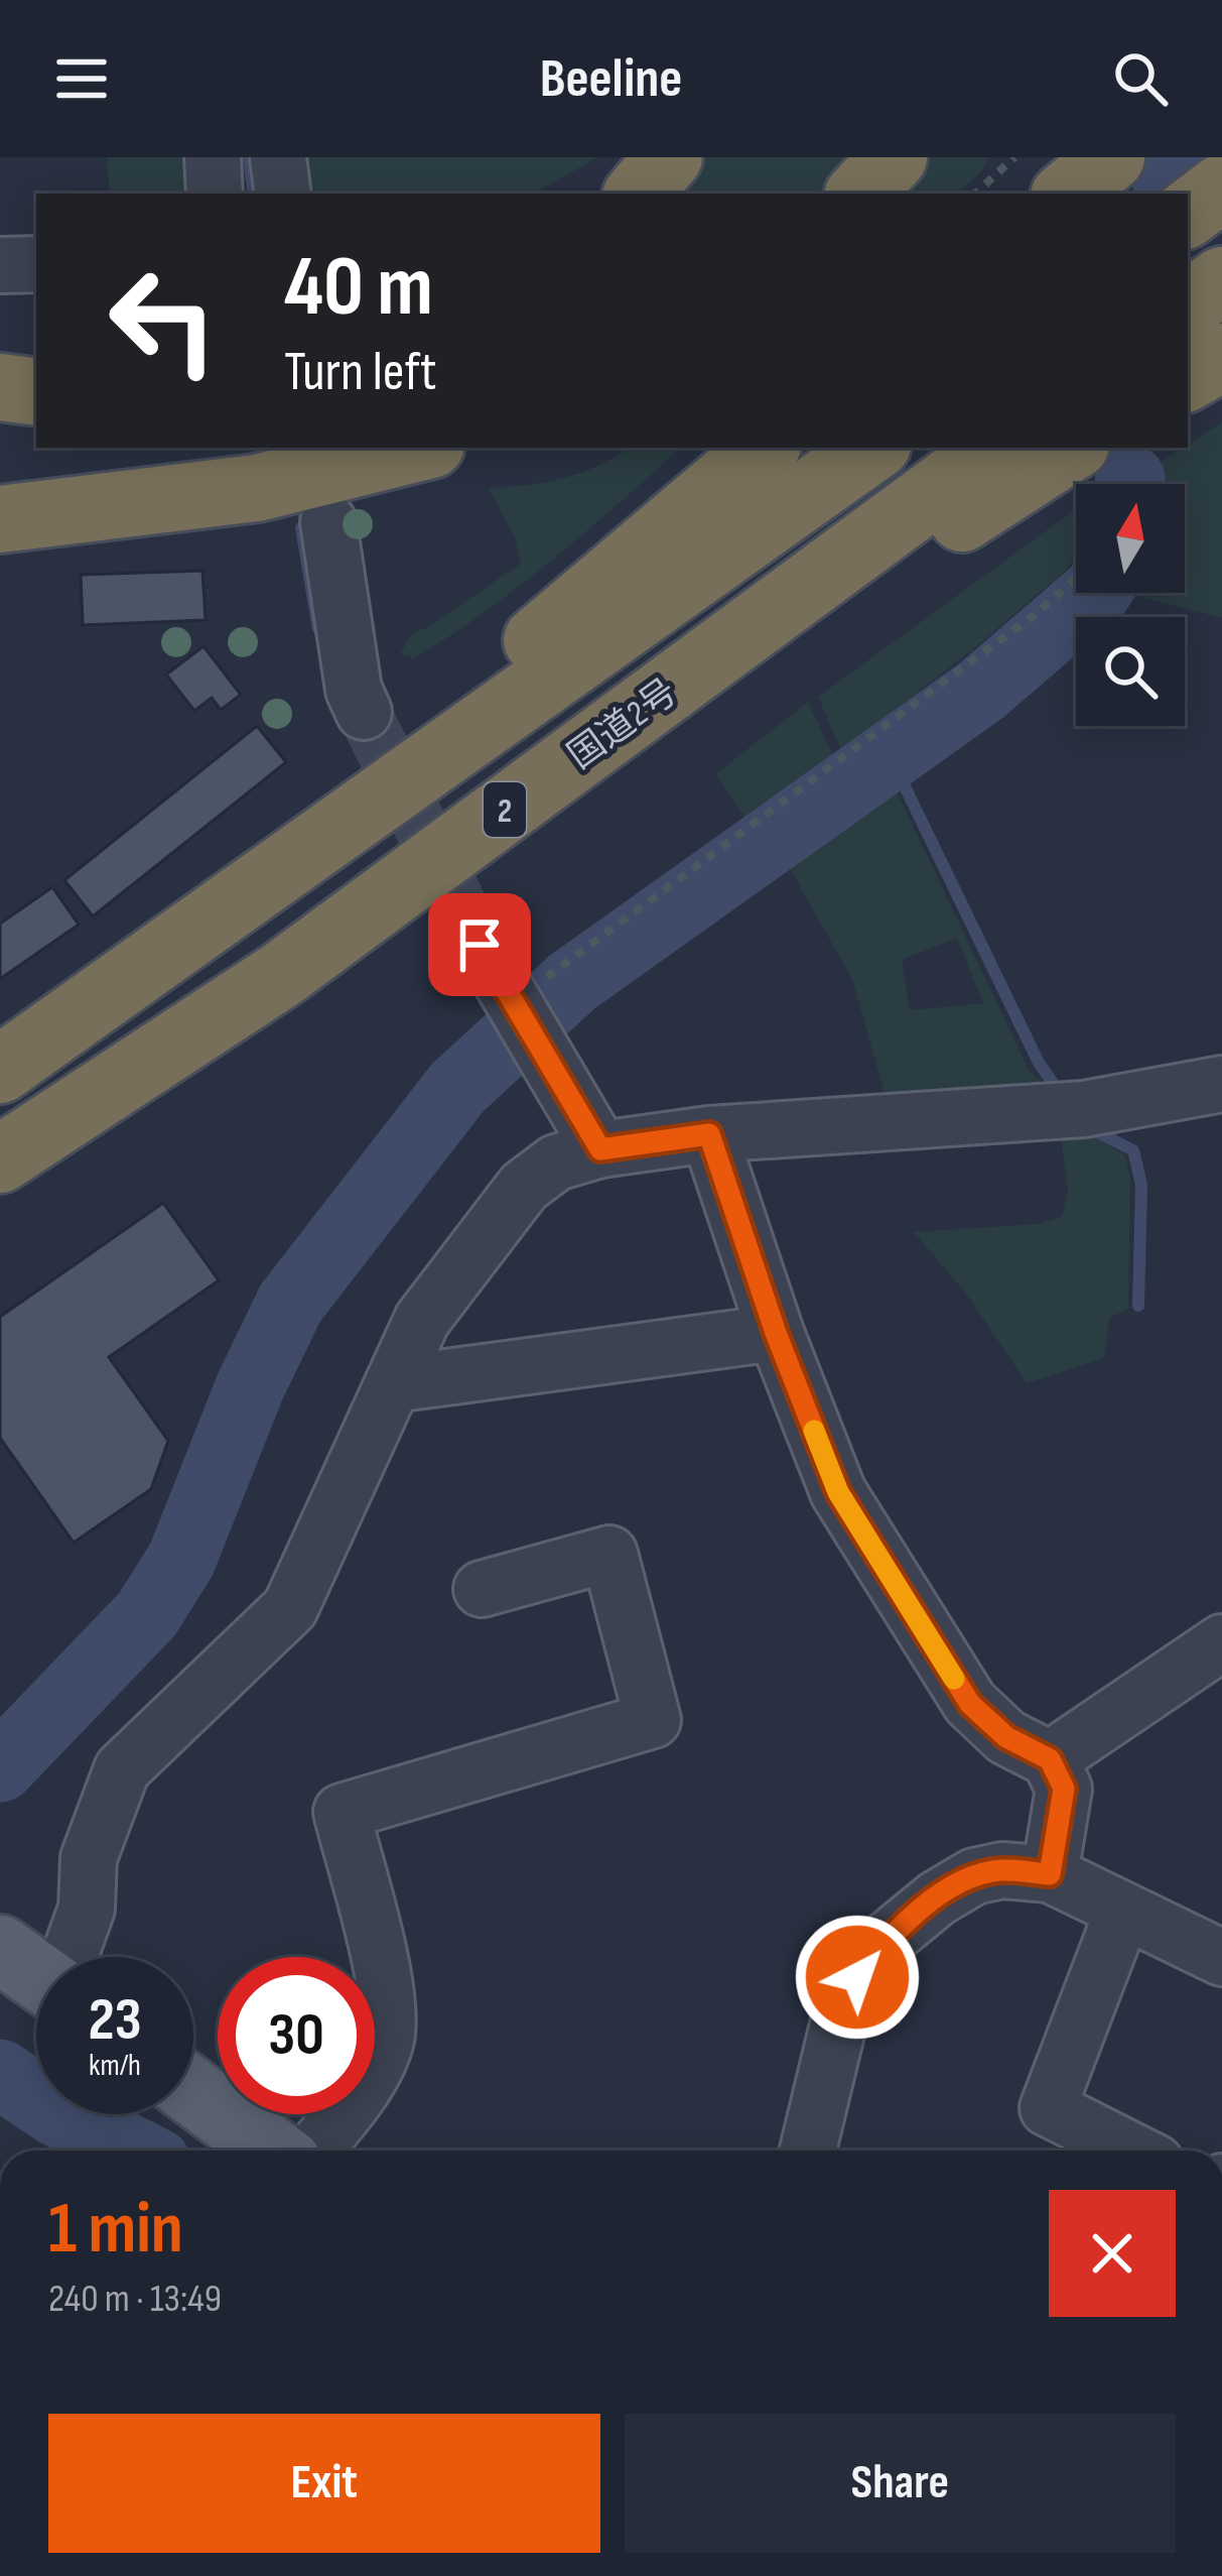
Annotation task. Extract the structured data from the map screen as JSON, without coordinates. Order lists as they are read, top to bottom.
{
  "streets": {
    "highway": ["国道2号", "2"]
  },
  "north": "top",
  "page": {
    "header": "Beeline",
    "turn": ["40 m", "Turn left"],
    "speed": "23 km/h",
    "limit": "30",
    "heading": ["1 min", "240 m · 13:49"],
    "buttons": ["Exit", "Share"]
  }
}
